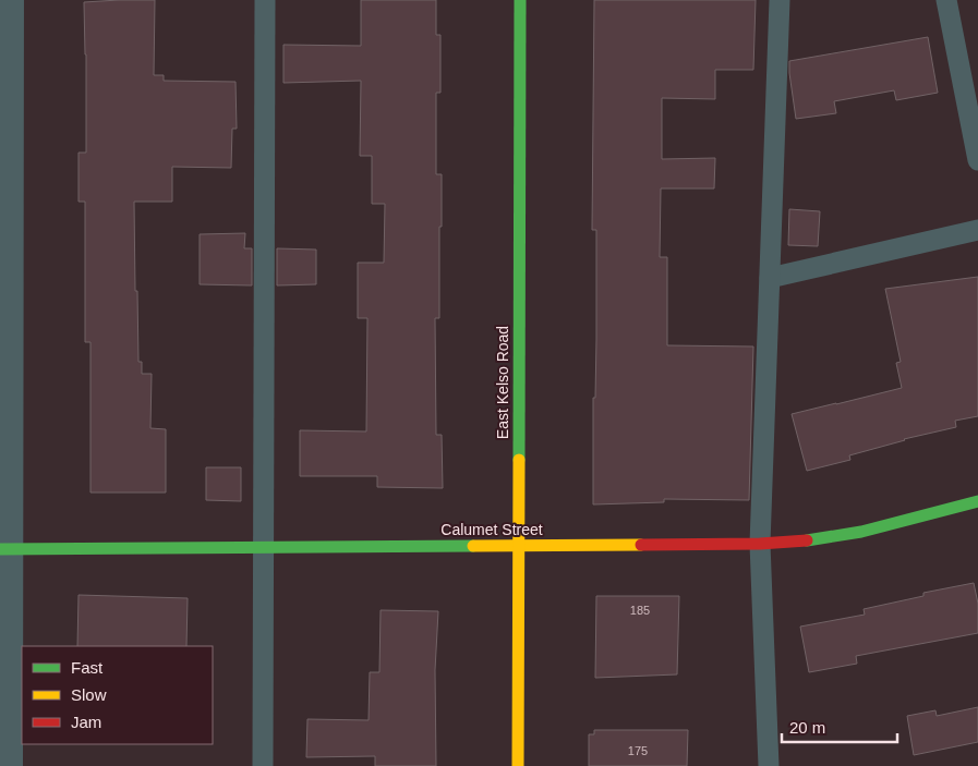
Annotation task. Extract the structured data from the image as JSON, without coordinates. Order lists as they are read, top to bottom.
{
  "streets": {
    "street": ["East Kelso Road", "Calumet Street"]
  },
  "crossings": [
    ["East Kelso Road", "Calumet Street"]
  ],
  "house_numbers": ["185", "175"],
  "legend": ["Fast", "Slow", "Jam"],
  "scale_bar": "20 m"
}
